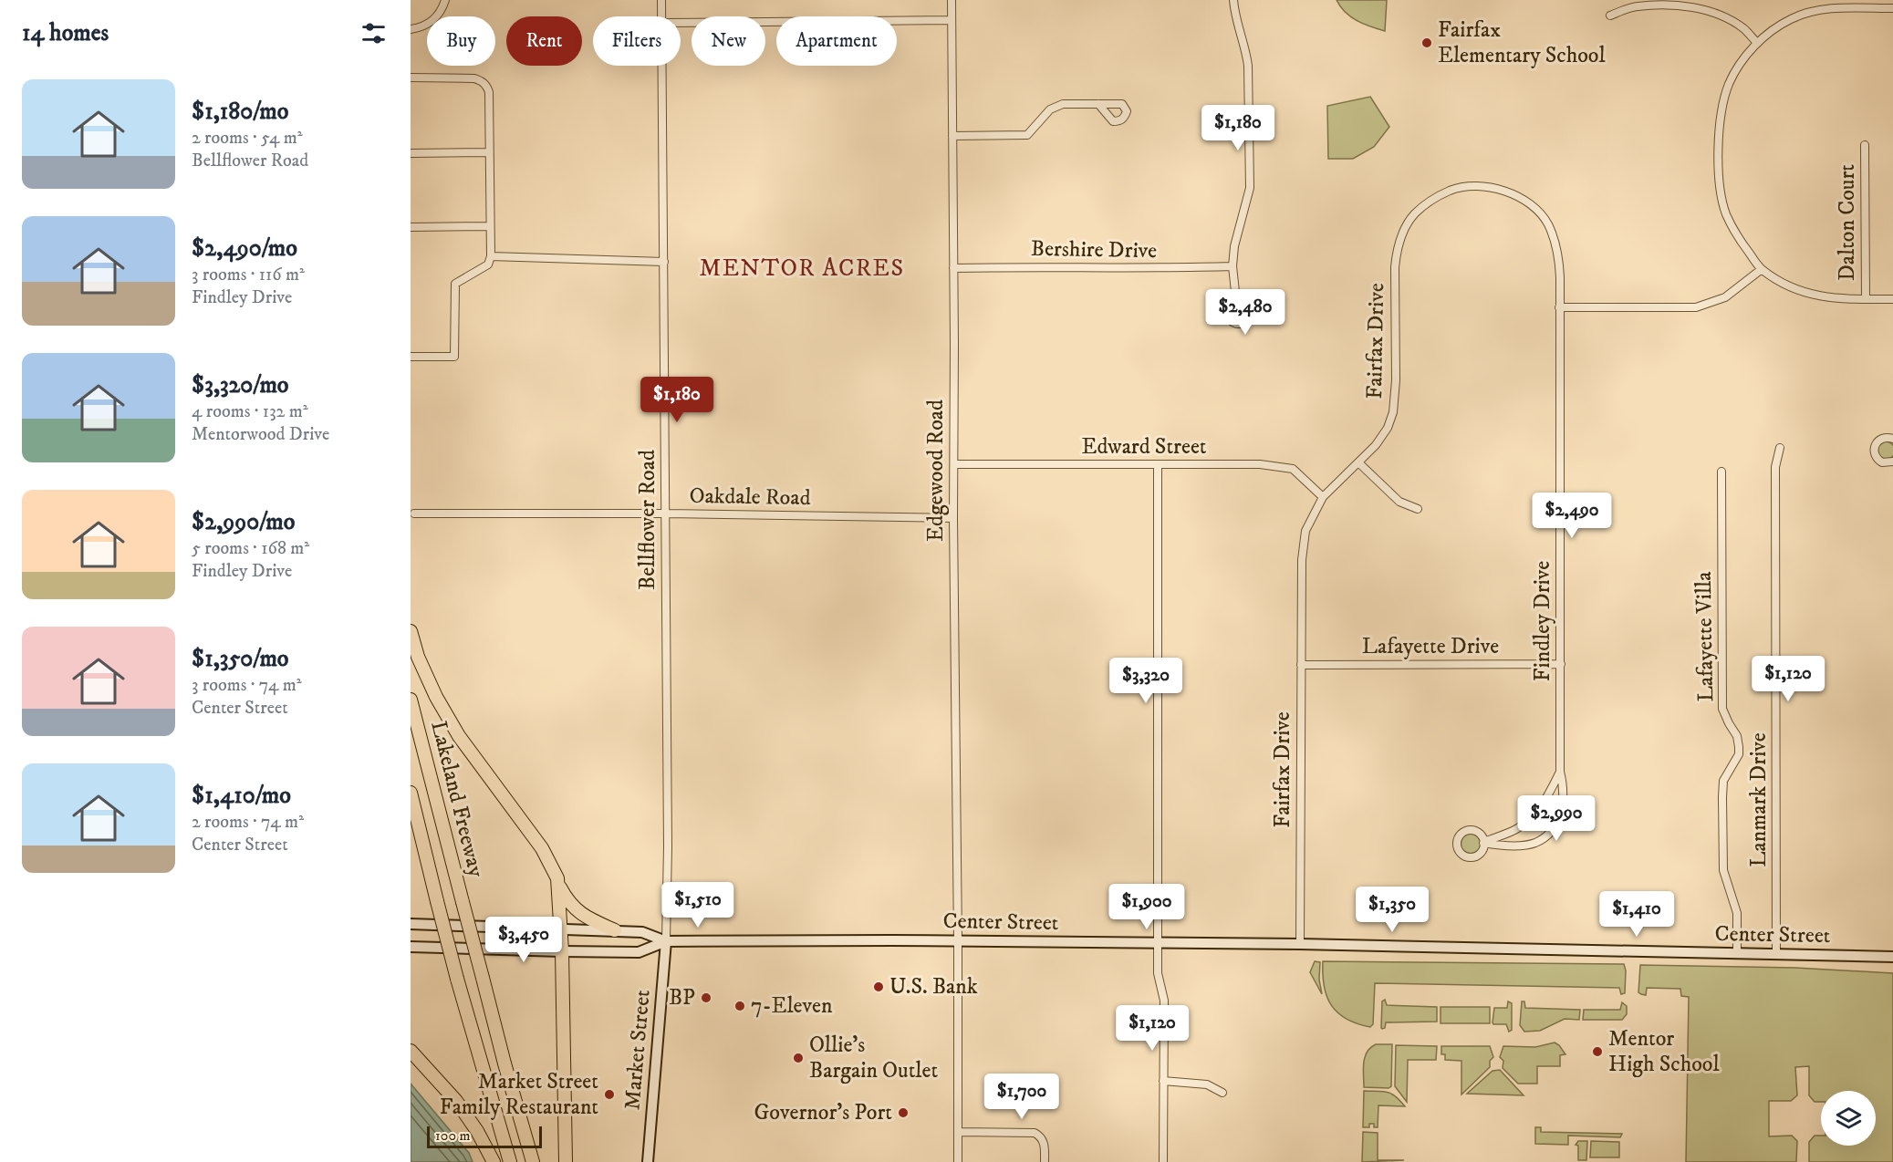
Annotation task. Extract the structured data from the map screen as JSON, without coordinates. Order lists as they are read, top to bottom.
{
  "streets": {
    "highway": ["Lakeland Freeway"],
    "main road": ["Center Street", "Market Street"],
    "street": [
      "Dalton Court",
      "Bershire Drive",
      "Fairfax Drive",
      "Edward Street",
      "Edgewood Road",
      "Oakdale Road",
      "Bellflower Road",
      "Findley Drive",
      "Lafayette Villa",
      "Lafayette Drive",
      "Lanmark Drive"
    ]
  },
  "crossings": [
    ["Bershire Drive", "Edgewood Road"],
    ["Fairfax Drive", "Edward Street"],
    ["Fairfax Drive", "Findley Drive"],
    ["Fairfax Drive", "Lafayette Drive"],
    ["Fairfax Drive", "Center Street"],
    ["Edward Street", "Edgewood Road"],
    ["Edgewood Road", "Oakdale Road"],
    ["Edgewood Road", "Center Street"],
    ["Oakdale Road", "Bellflower Road"],
    ["Bellflower Road", "Center Street"],
    ["Bellflower Road", "Market Street"],
    ["Findley Drive", "Lafayette Drive"],
    ["Lafayette Villa", "Center Street"],
    ["Lanmark Drive", "Center Street"],
    ["Center Street", "Market Street"]
  ],
  "districts": ["MENTOR ACRES"],
  "places": [
    "Fairfax Elementary School",
    "U.S. Bank",
    "BP",
    "7-Eleven",
    "Mentor High School",
    "Ollie's Bargain Outlet",
    "Market Street Family Restaurant",
    "Governor's Port"
  ],
  "scale_bar": "100 m",
  "page": {
    "heading": "14 homes",
    "chip": [
      "Buy",
      "Rent",
      "Filters",
      "New",
      "Apartment"
    ],
    "list": [
      {
        "name": "$1,180/mo",
        "note": "2 rooms · 54 m² · Bellflower Road"
      },
      {
        "name": "$2,490/mo",
        "note": "3 rooms · 116 m² · Findley Drive"
      },
      {
        "name": "$3,320/mo",
        "note": "4 rooms · 132 m² · Mentorwood Drive"
      },
      {
        "name": "$2,990/mo",
        "note": "5 rooms · 168 m² · Findley Drive"
      },
      {
        "name": "$1,350/mo",
        "note": "3 rooms · 74 m² · Center Street"
      },
      {
        "name": "$1,410/mo",
        "note": "2 rooms · 74 m² · Center Street"
      }
    ],
    "price": [
      "$1,180",
      "$2,480",
      "$1,180",
      "$2,490",
      "$1,120",
      "$3,320",
      "$2,990",
      "$1,510",
      "$1,900",
      "$1,350",
      "$1,410",
      "$3,450",
      "$1,120",
      "$1,700"
    ],
    "scale": "100 m"
  }
}
